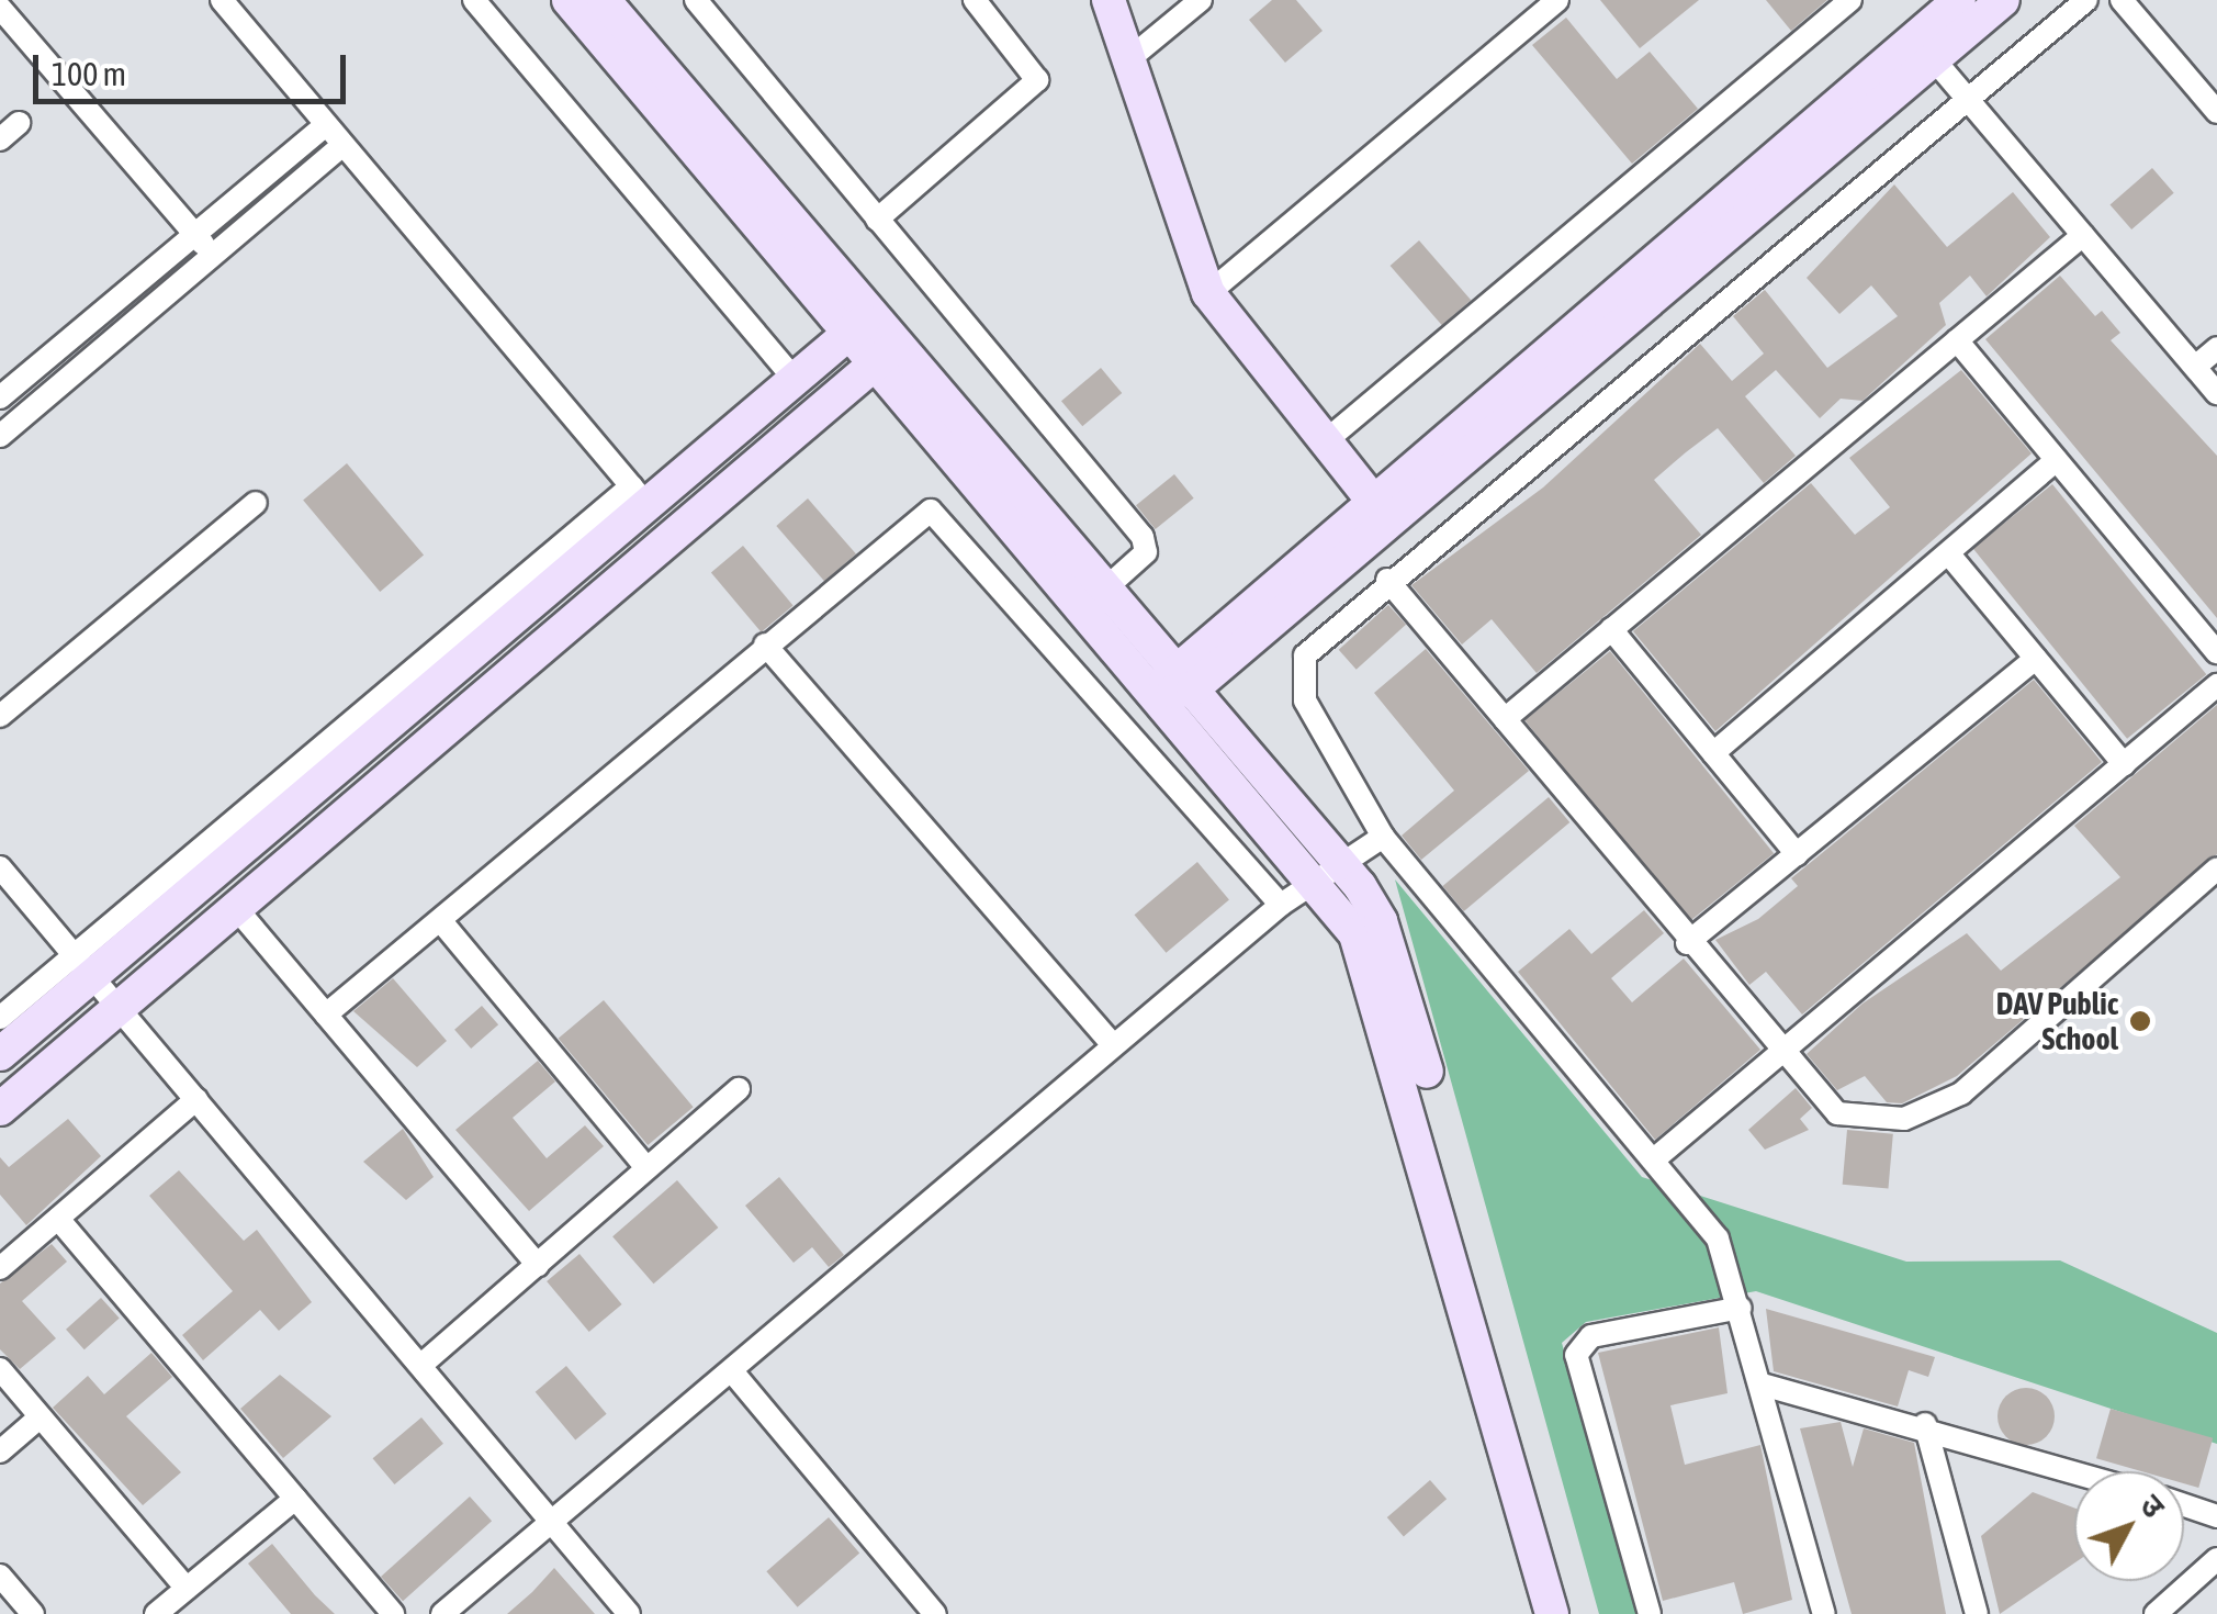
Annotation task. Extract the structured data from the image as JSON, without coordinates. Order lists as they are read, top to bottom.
{
  "places": ["DAV Public School"],
  "scale_bar": "100 m",
  "north": "top right"
}
